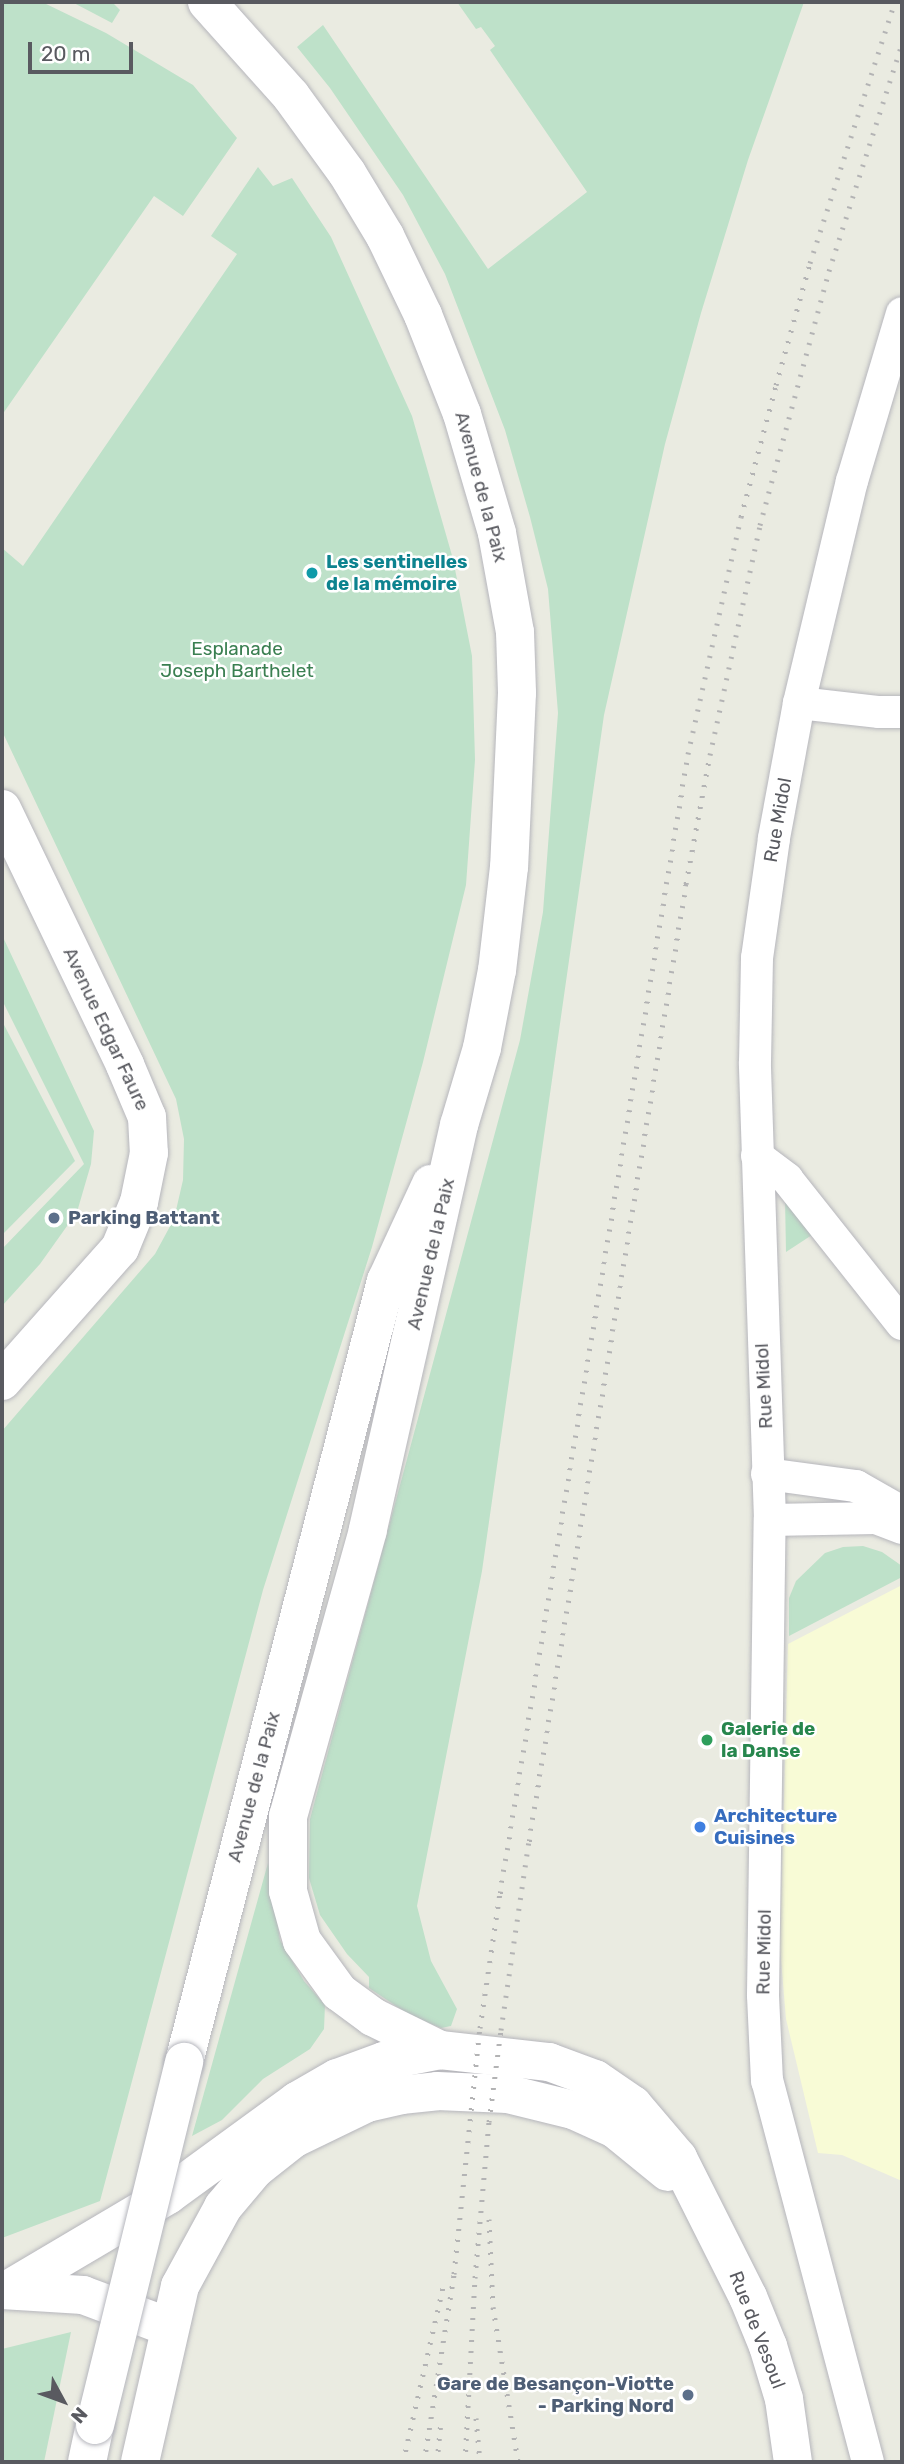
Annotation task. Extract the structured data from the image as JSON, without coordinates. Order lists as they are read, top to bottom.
{
  "streets": {
    "main road": ["Avenue de la Paix", "Avenue Edgar Faure", "Rue de Vesoul"],
    "street": ["Rue Midol"]
  },
  "crossings": [
    ["Avenue de la Paix", "Rue de Vesoul"]
  ],
  "parks": ["Esplanade Joseph Barthelet"],
  "places": [
    "Les sentinelles de la mémoire",
    "Parking Battant",
    "Galerie de la Danse",
    "Architecture Cuisines",
    "Gare de Besançon-Viotte - Parking Nord"
  ],
  "scale_bar": "20 m",
  "north": "bottom right"
}
